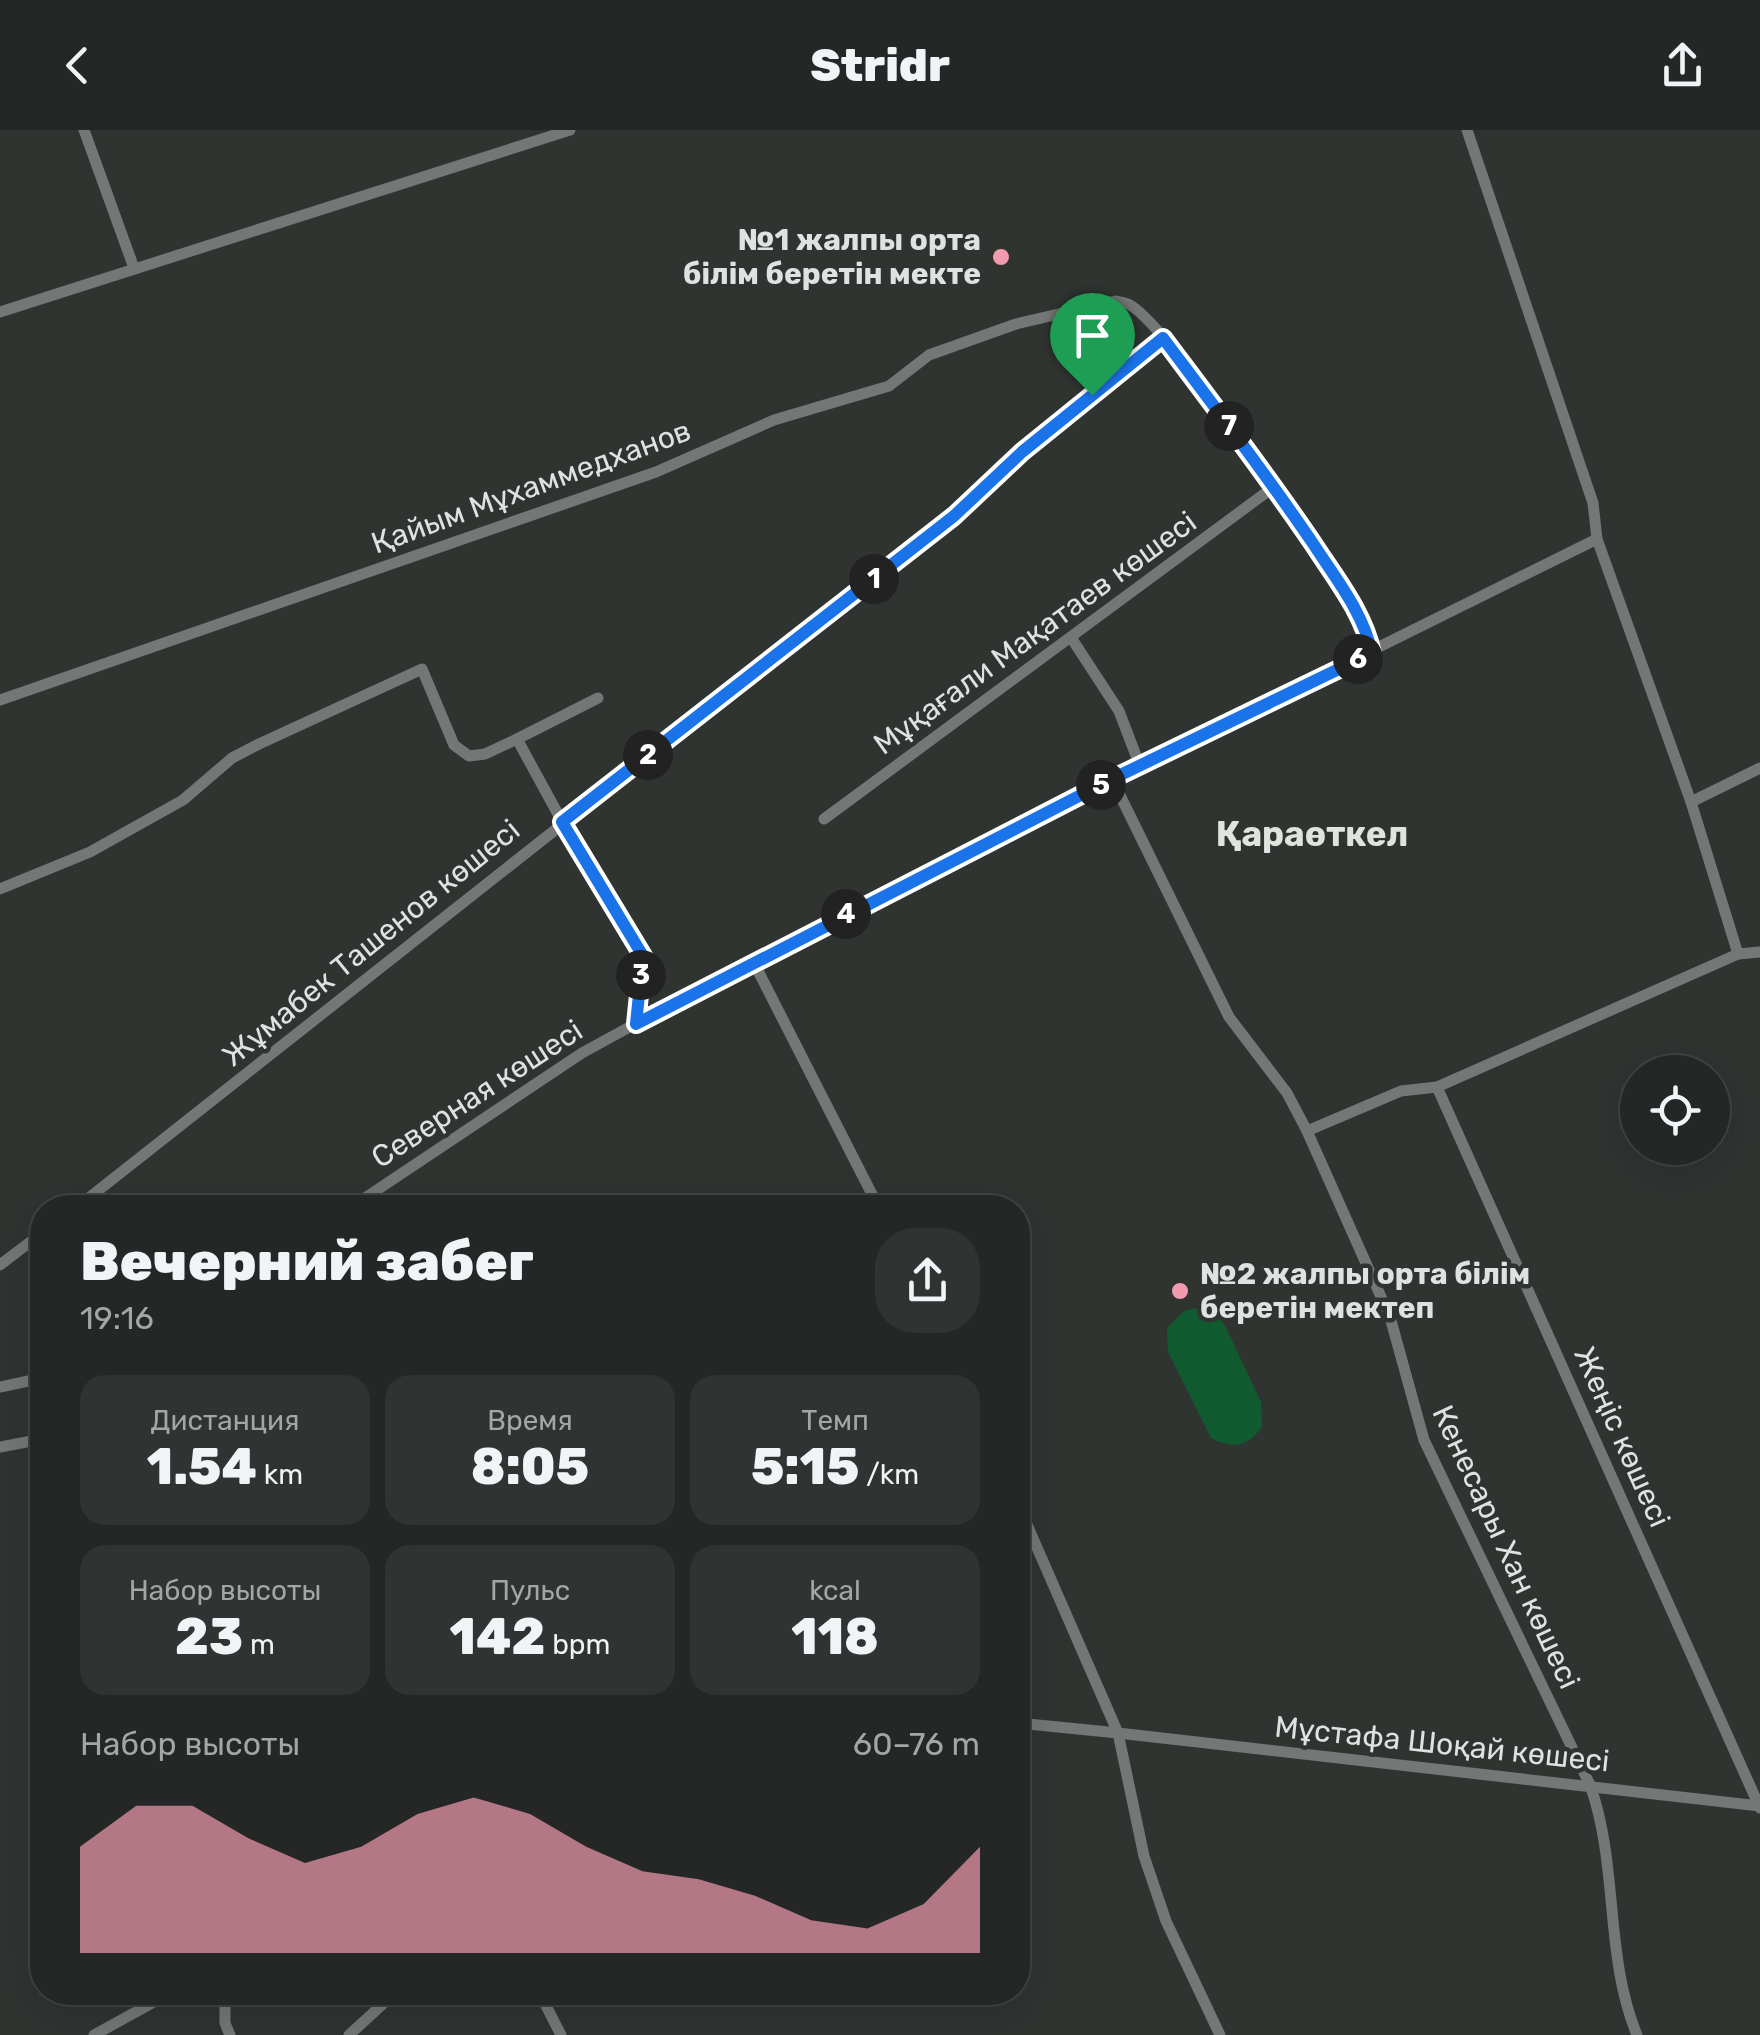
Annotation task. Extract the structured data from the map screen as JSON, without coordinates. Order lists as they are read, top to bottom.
{
  "streets": {
    "street": [
      "Қайым Мұхаммедханов",
      "Мұқағали Мақатаев көшесі",
      "Жұмабек Ташенов көшесі",
      "Северная көшесі",
      "Жеңіс көшесі",
      "Кенесары Хан көшесі",
      "Мұстафа Шоқай көшесі"
    ]
  },
  "crossings": [
    ["Қайым Мұхаммедханов", "Жұмабек Ташенов көшесі"],
    ["Северная көшесі", "Кенесары Хан көшесі"],
    ["Жеңіс көшесі", "Мұстафа Шоқай көшесі"],
    ["Кенесары Хан көшесі", "Мұстафа Шоқай көшесі"]
  ],
  "districts": ["Қараөткел"],
  "places": ["№1 жалпы орта білім беретін мекте", "№2 жалпы орта білім беретін мектеп"],
  "page": {
    "header": "Stridr",
    "pins": [
      "7",
      "1",
      "6",
      "2",
      "5",
      "4",
      "3"
    ],
    "heading": ["Вечерний забег", "19:16"],
    "stats": [
      ["Дистанция", "1.54 km"],
      ["Время", "8:05"],
      ["Темп", "5:15 /km"],
      ["Набор высоты", "23 m"],
      ["Пульс", "142 bpm"],
      ["kcal", "118"]
    ],
    "chart": ["Набор высоты", "60–76 m"]
  }
}
